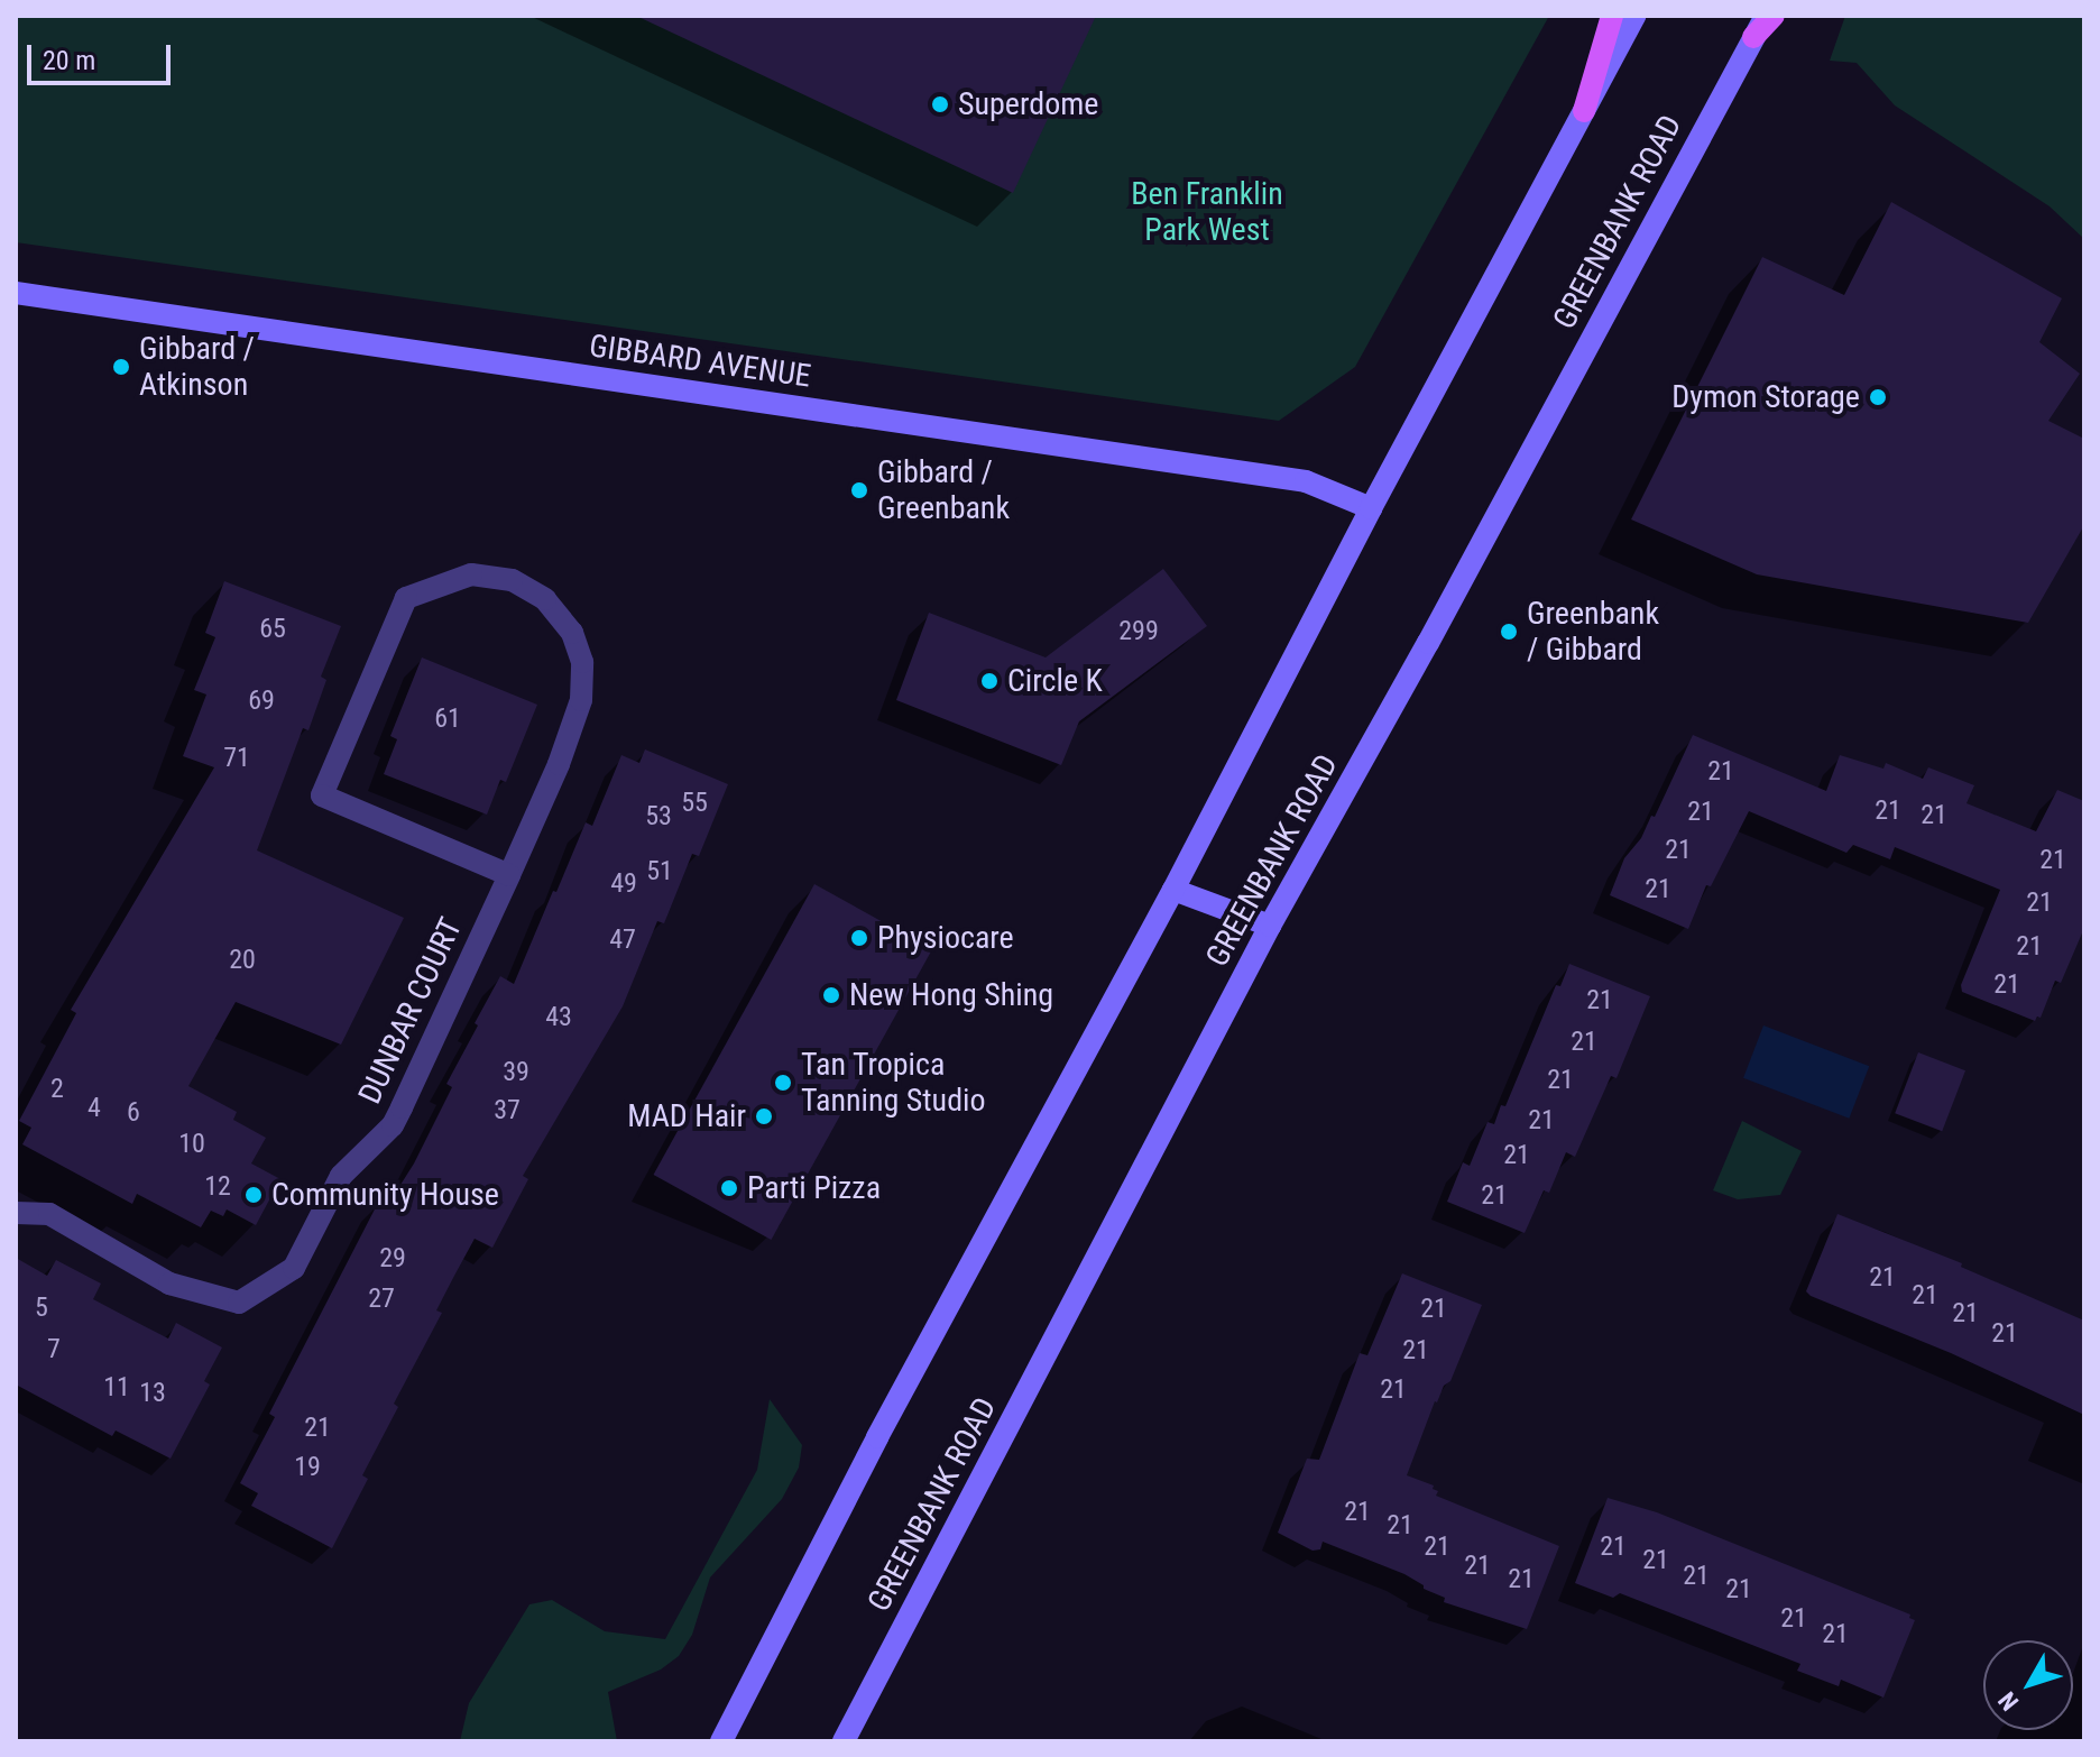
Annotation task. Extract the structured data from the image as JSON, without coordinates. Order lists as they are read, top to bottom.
{
  "streets": {
    "main road": ["GREENBANK ROAD", "GIBBARD AVENUE"],
    "street": ["DUNBAR COURT"]
  },
  "parks": ["Ben Franklin Park West"],
  "places": [
    "Superdome",
    "Gibbard / Atkinson",
    "Dymon Storage",
    "Gibbard / Greenbank",
    "Greenbank / Gibbard",
    "Circle K",
    "Physiocare",
    "New Hong Shing",
    "Tan Tropica Tanning Studio",
    "MAD Hair",
    "Parti Pizza",
    "Community House"
  ],
  "house_numbers": [
    "65",
    "299",
    "69",
    "61",
    "71",
    "21",
    "55",
    "21",
    "21",
    "21",
    "53",
    "21",
    "21",
    "51",
    "49",
    "21",
    "21",
    "47",
    "21",
    "20",
    "21",
    "21",
    "43",
    "21",
    "39",
    "21",
    "2",
    "4",
    "37",
    "6",
    "21",
    "10",
    "21",
    "12",
    "21",
    "29",
    "21",
    "21",
    "27",
    "5",
    "21",
    "21",
    "21",
    "7",
    "21",
    "11",
    "21",
    "13",
    "21",
    "19",
    "21",
    "21",
    "21",
    "21",
    "21",
    "21",
    "21",
    "21",
    "21",
    "21",
    "21"
  ],
  "scale_bar": "20 m",
  "north": "bottom left"
}
